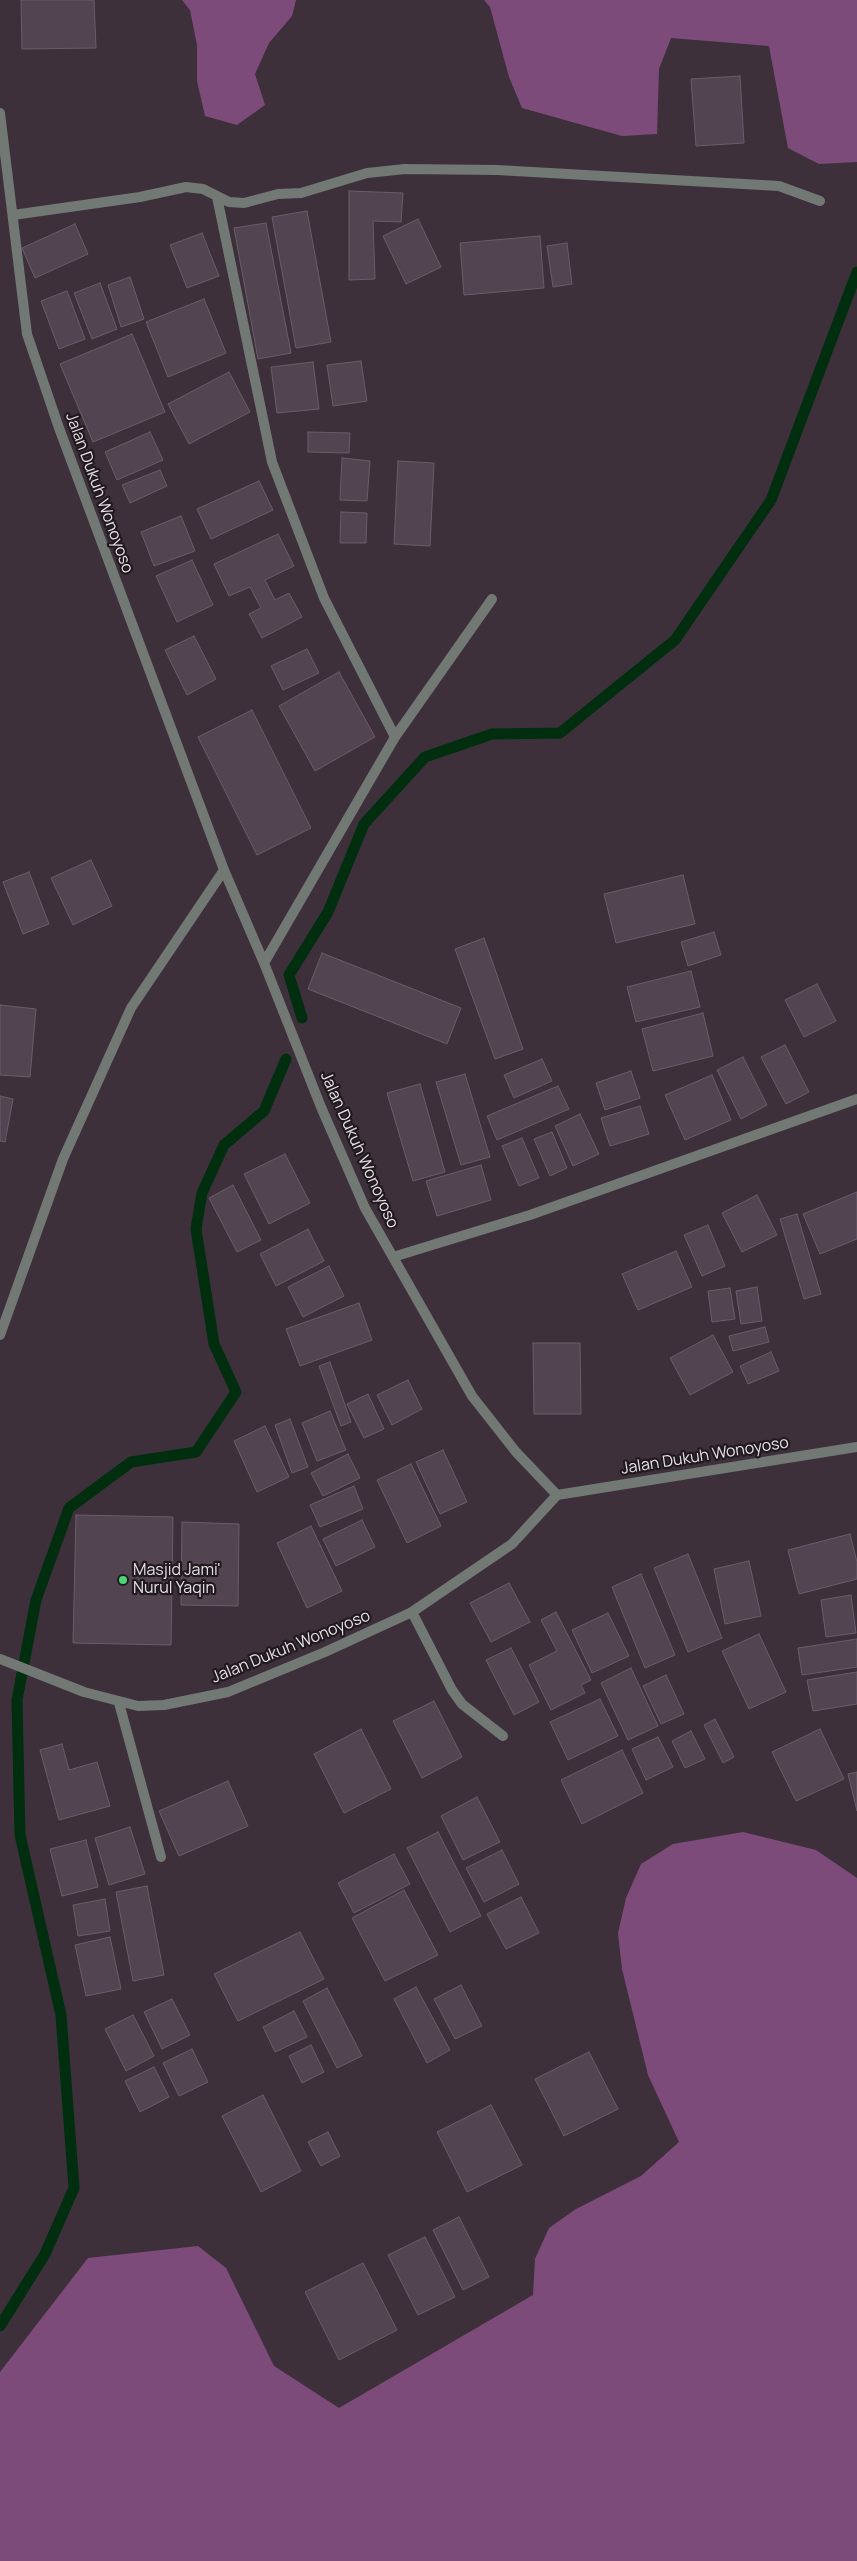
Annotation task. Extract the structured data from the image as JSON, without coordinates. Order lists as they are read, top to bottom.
{
  "streets": {
    "street": ["Jalan Dukuh Wonoyoso"]
  },
  "places": ["Masjid Jami' Nurul Yaqin"]
}
